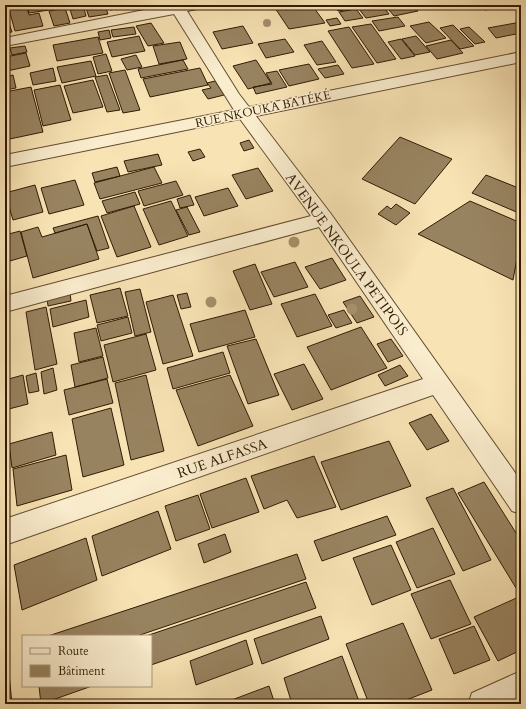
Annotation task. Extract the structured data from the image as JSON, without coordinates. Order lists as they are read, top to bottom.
{
  "streets": {
    "street": ["RUE NKOUKA BATÉKÉ", "AVENUE NKOULA PETIPOIS", "RUE ALFASSA"]
  },
  "crossings": [
    ["RUE NKOUKA BATÉKÉ", "AVENUE NKOULA PETIPOIS"],
    ["AVENUE NKOULA PETIPOIS", "RUE ALFASSA"]
  ],
  "legend": ["Route", "Bâtiment"]
}
